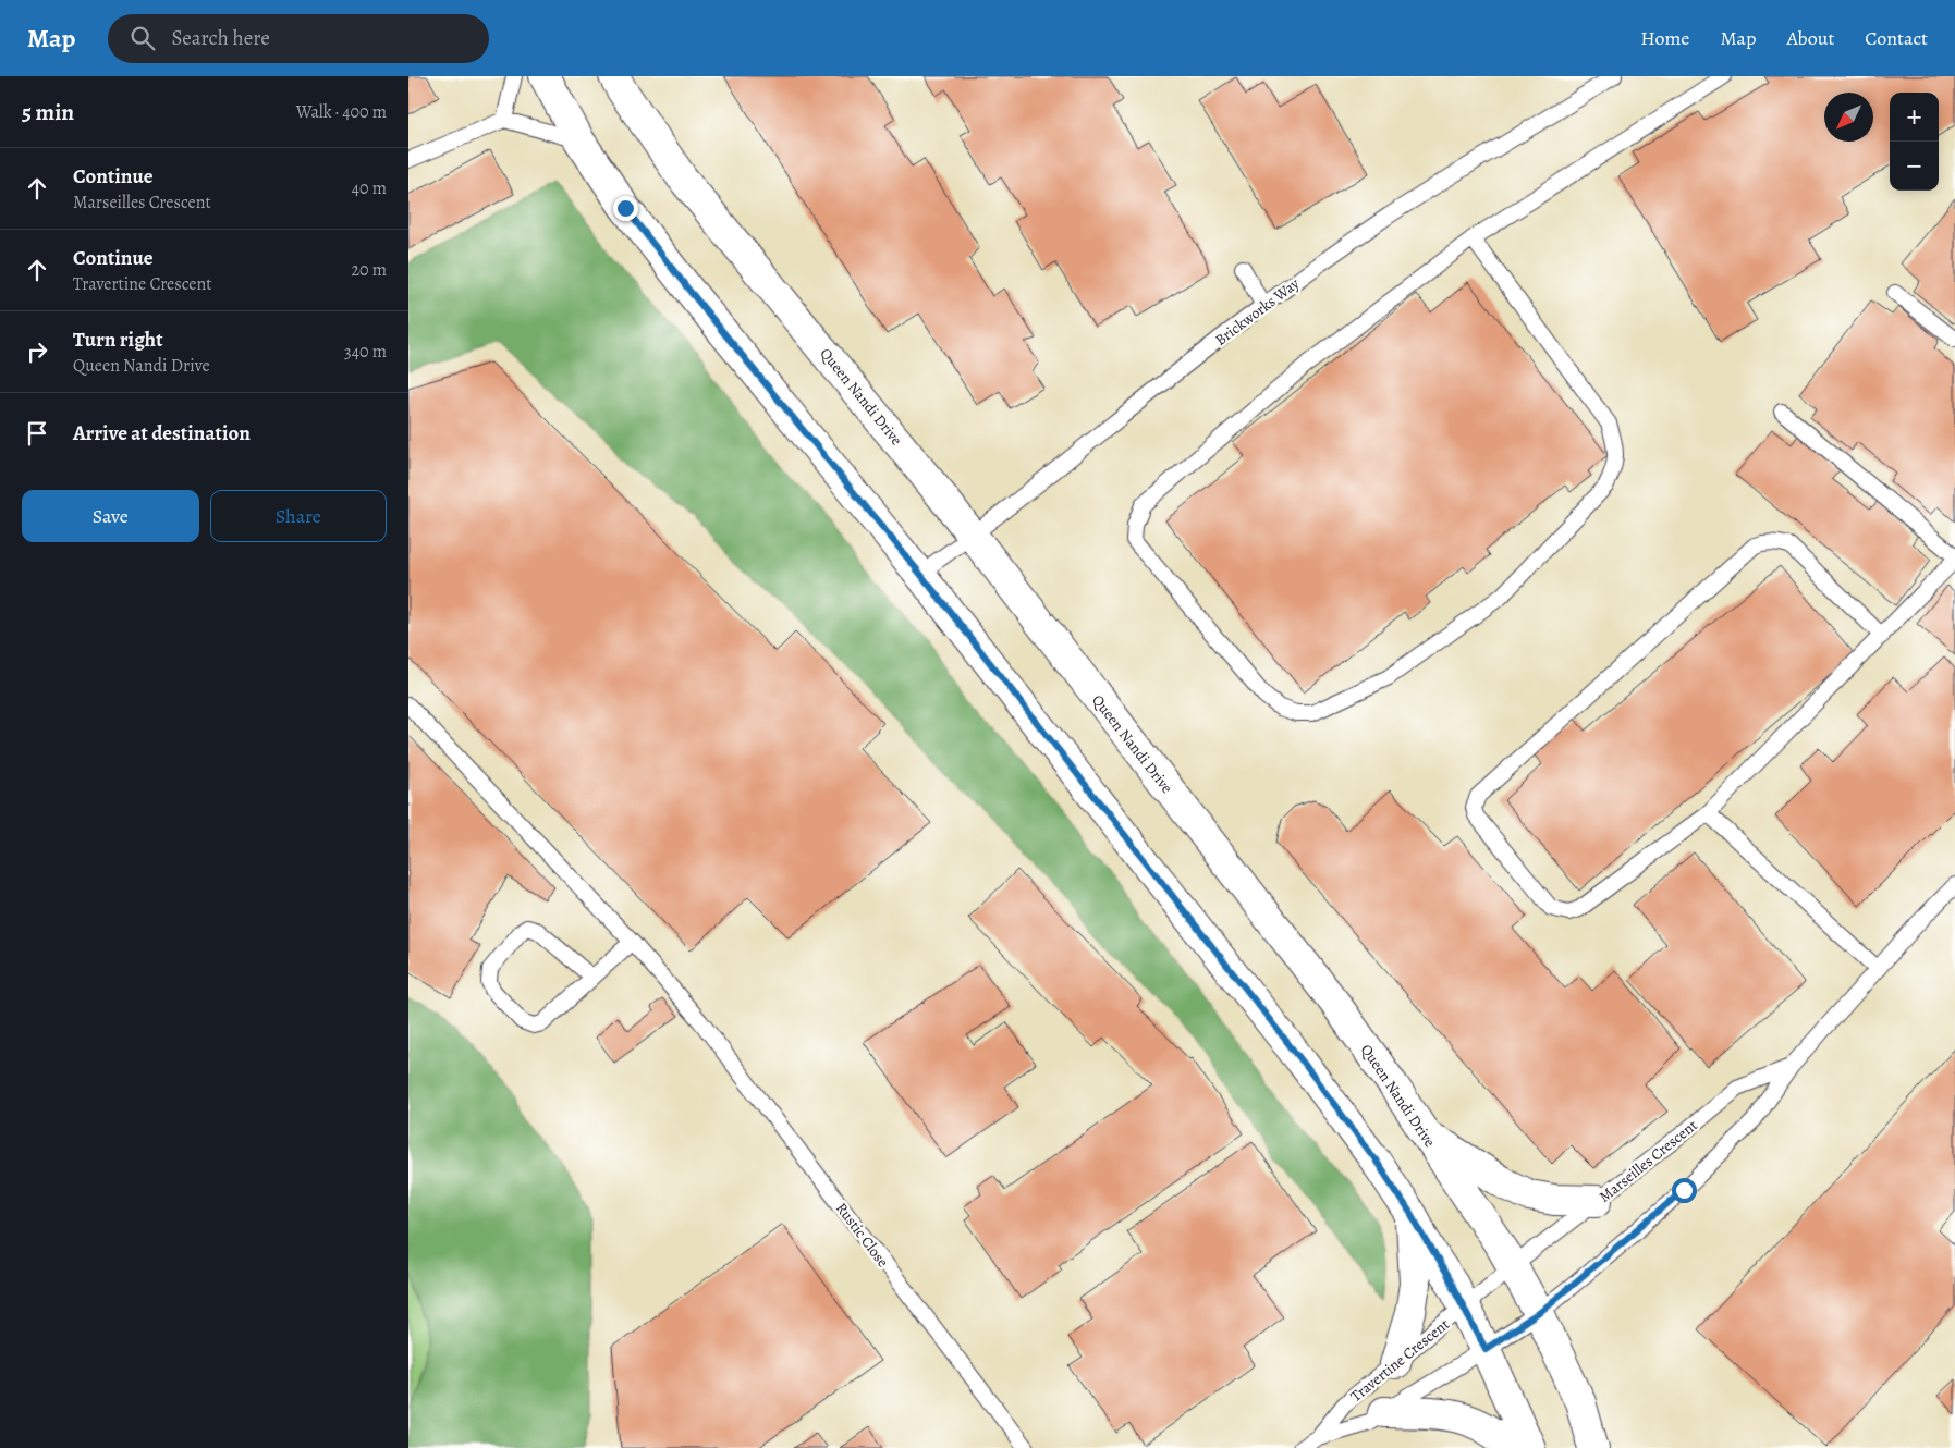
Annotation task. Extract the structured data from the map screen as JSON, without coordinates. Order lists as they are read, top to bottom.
{
  "streets": {
    "main road": ["Queen Nandi Drive"],
    "lane": [
      "Brickworks Way",
      "Marseilles Crescent",
      "Rustic Close",
      "Travertine Crescent"
    ]
  },
  "crossings": [
    ["Brickworks Way", "Queen Nandi Drive"],
    ["Queen Nandi Drive", "Marseilles Crescent"],
    ["Queen Nandi Drive", "Travertine Crescent"],
    ["Marseilles Crescent", "Travertine Crescent"]
  ],
  "north": "bottom left",
  "page": {
    "header": "Map",
    "search": "Search here",
    "nav": [
      "Home",
      "Map",
      "About",
      "Contact"
    ],
    "heading": ["5 min", "Walk · 400 m"],
    "map_buttons": ["+", "−"],
    "list": [
      ["Continue", "Marseilles Crescent", "40 m"],
      ["Continue", "Travertine Crescent", "20 m"],
      ["Turn right", "Queen Nandi Drive", "340 m"],
      "Arrive at destination"
    ],
    "buttons": ["Save", "Share"]
  }
}
